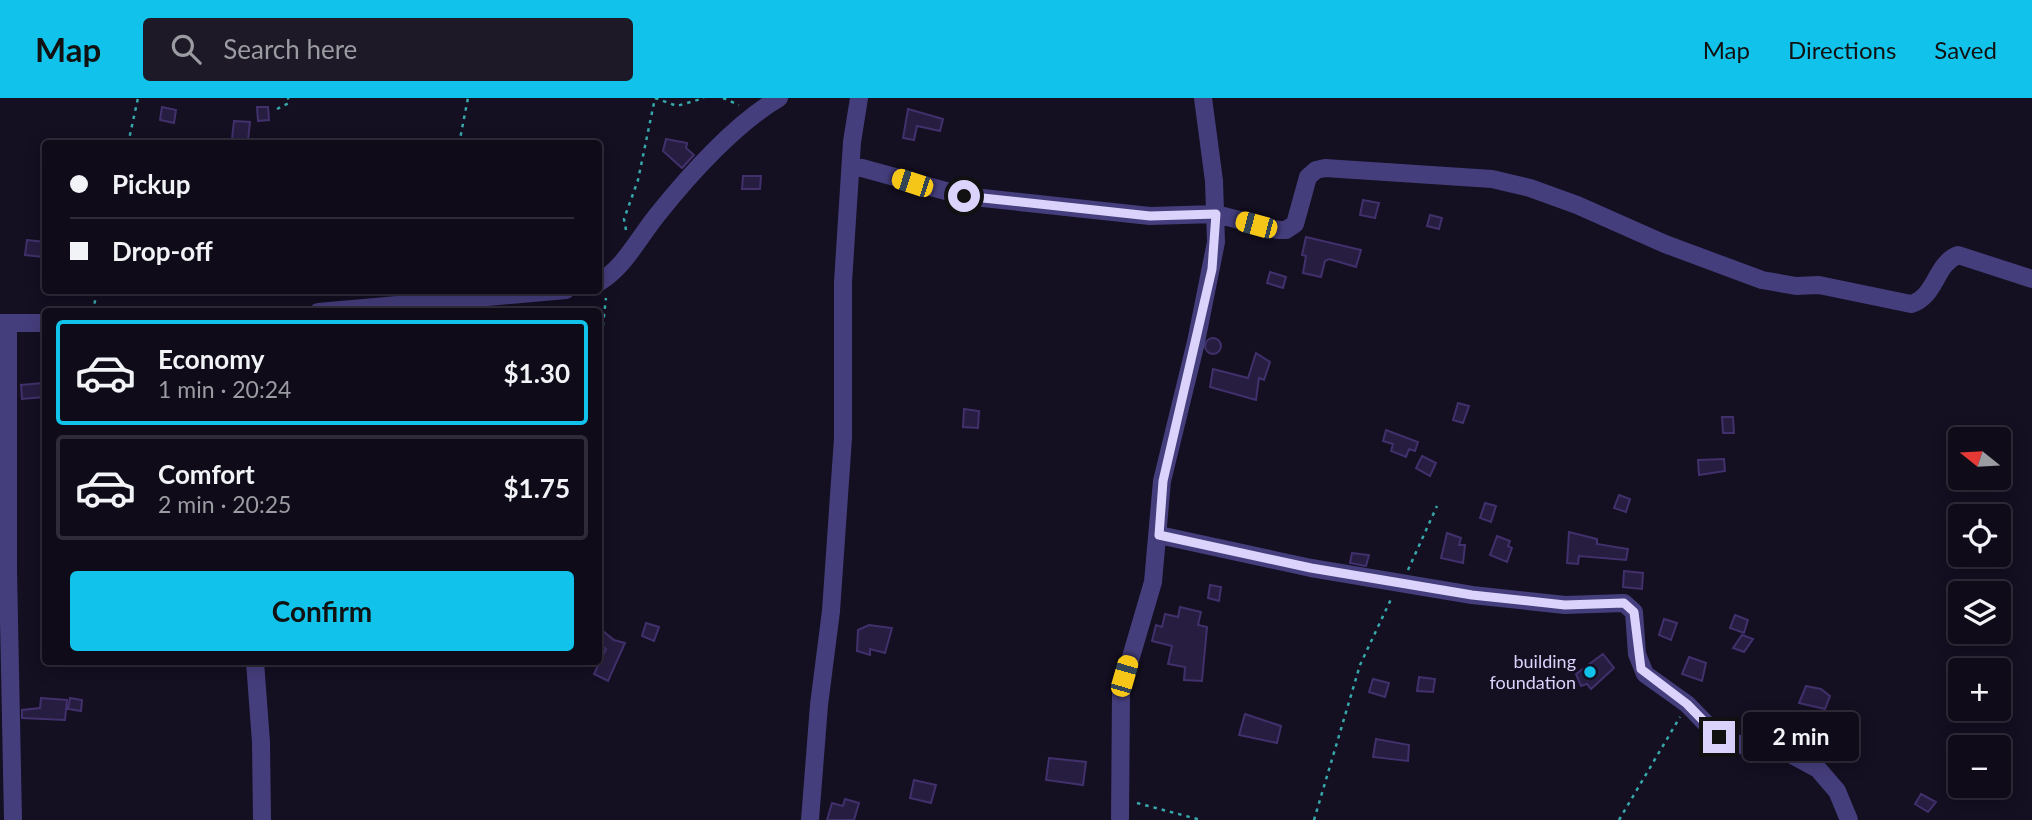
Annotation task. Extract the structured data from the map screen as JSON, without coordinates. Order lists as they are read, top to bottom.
{
  "places": ["building foundation"],
  "north": "left",
  "page": {
    "header": "Map",
    "search": "Search here",
    "nav": ["Map", "Directions", "Saved"],
    "banner": ["Pickup", "Drop-off"],
    "list": [
      {
        "name": "Economy",
        "note": "1 min · 20:24",
        "value": "$1.30"
      },
      {
        "name": "Comfort",
        "note": "2 min · 20:25",
        "value": "$1.75"
      }
    ],
    "map_buttons": ["+", "−"],
    "buttons": "Confirm",
    "bubble": "2 min"
  }
}
